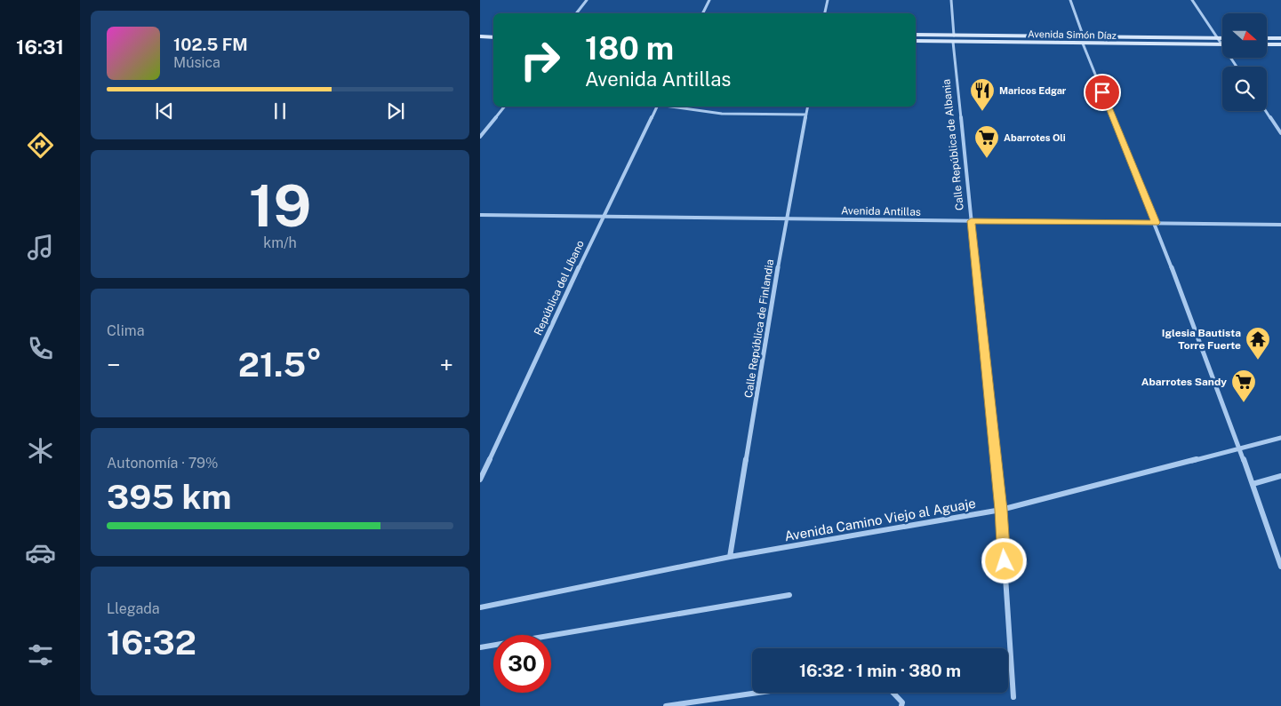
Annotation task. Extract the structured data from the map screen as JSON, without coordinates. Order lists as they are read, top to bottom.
{
  "streets": {
    "main road": ["Avenida Simón Díaz"],
    "street": [
      "Calle República de Albania",
      "Avenida Antillas",
      "República del Líbano",
      "Calle República de Finlandia",
      "Avenida Camino Viejo al Aguaje"
    ]
  },
  "crossings": [
    ["Avenida Simón Díaz", "Calle República de Albania"],
    ["Calle República de Albania", "Avenida Antillas"],
    ["Calle República de Albania", "Avenida Camino Viejo al Aguaje"],
    ["Avenida Antillas", "República del Líbano"],
    ["Avenida Antillas", "Calle República de Finlandia"],
    ["Calle República de Finlandia", "Avenida Camino Viejo al Aguaje"]
  ],
  "places": {
    "restaurant": ["Maricos Edgar"],
    "supermarket": ["Abarrotes Oli", "Abarrotes Sandy"],
    "temple": ["Iglesia Bautista Torre Fuerte"]
  },
  "north": "right",
  "page": {
    "tabs": "16:31",
    "turn": ["180 m", "Avenida Antillas"],
    "song": ["102.5 FM", "Música"],
    "tile": [
      ["19", "km/h"],
      "Clima",
      ["Autonomía · 79%", "395 km"],
      ["Llegada", "16:32"]
    ],
    "heat": ["−", "21.5°", "+"],
    "limit": "30",
    "trip": "16:32 · 1 min · 380 m"
  }
}
